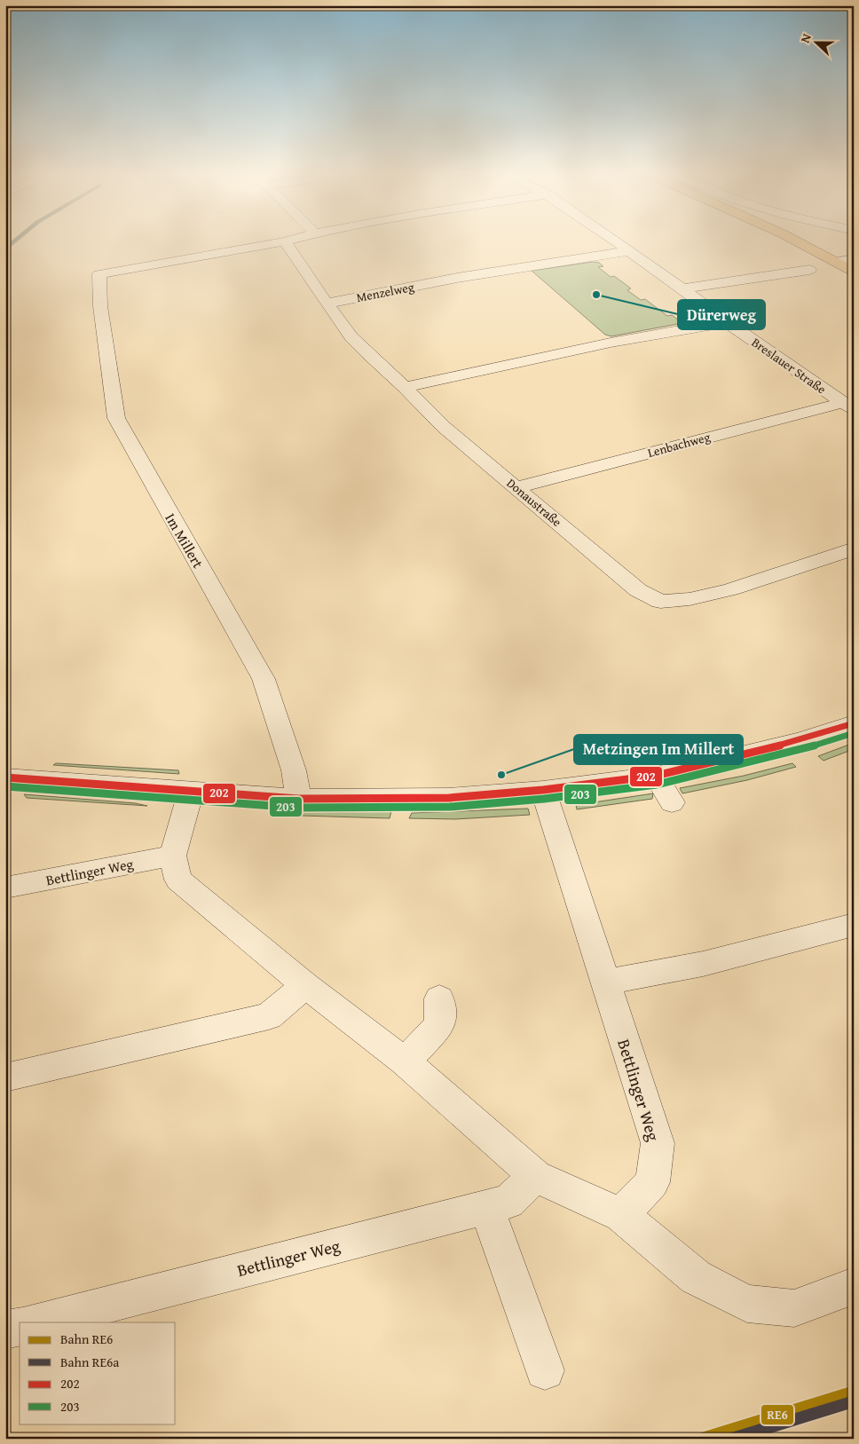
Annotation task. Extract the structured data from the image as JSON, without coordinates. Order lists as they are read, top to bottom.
{
  "streets": {
    "street": [
      "Menzelweg",
      "Breslauer Straße",
      "Lenbachweg",
      "Donaustraße",
      "Im Millert",
      "Bettlinger Weg"
    ]
  },
  "crossings": [
    ["Menzelweg", "Breslauer Straße"],
    ["Menzelweg", "Donaustraße"],
    ["Breslauer Straße", "Lenbachweg"],
    ["Lenbachweg", "Donaustraße"]
  ],
  "places": ["Dürerweg", "Metzingen Im Millert"],
  "lines": [
    "transit line 202",
    "transit line 203",
    "rail line RE6",
    "rail line RE6a"
  ],
  "legend": [
    "Bahn RE6",
    "Bahn RE6a",
    "202",
    "203"
  ],
  "north": "left"
}
